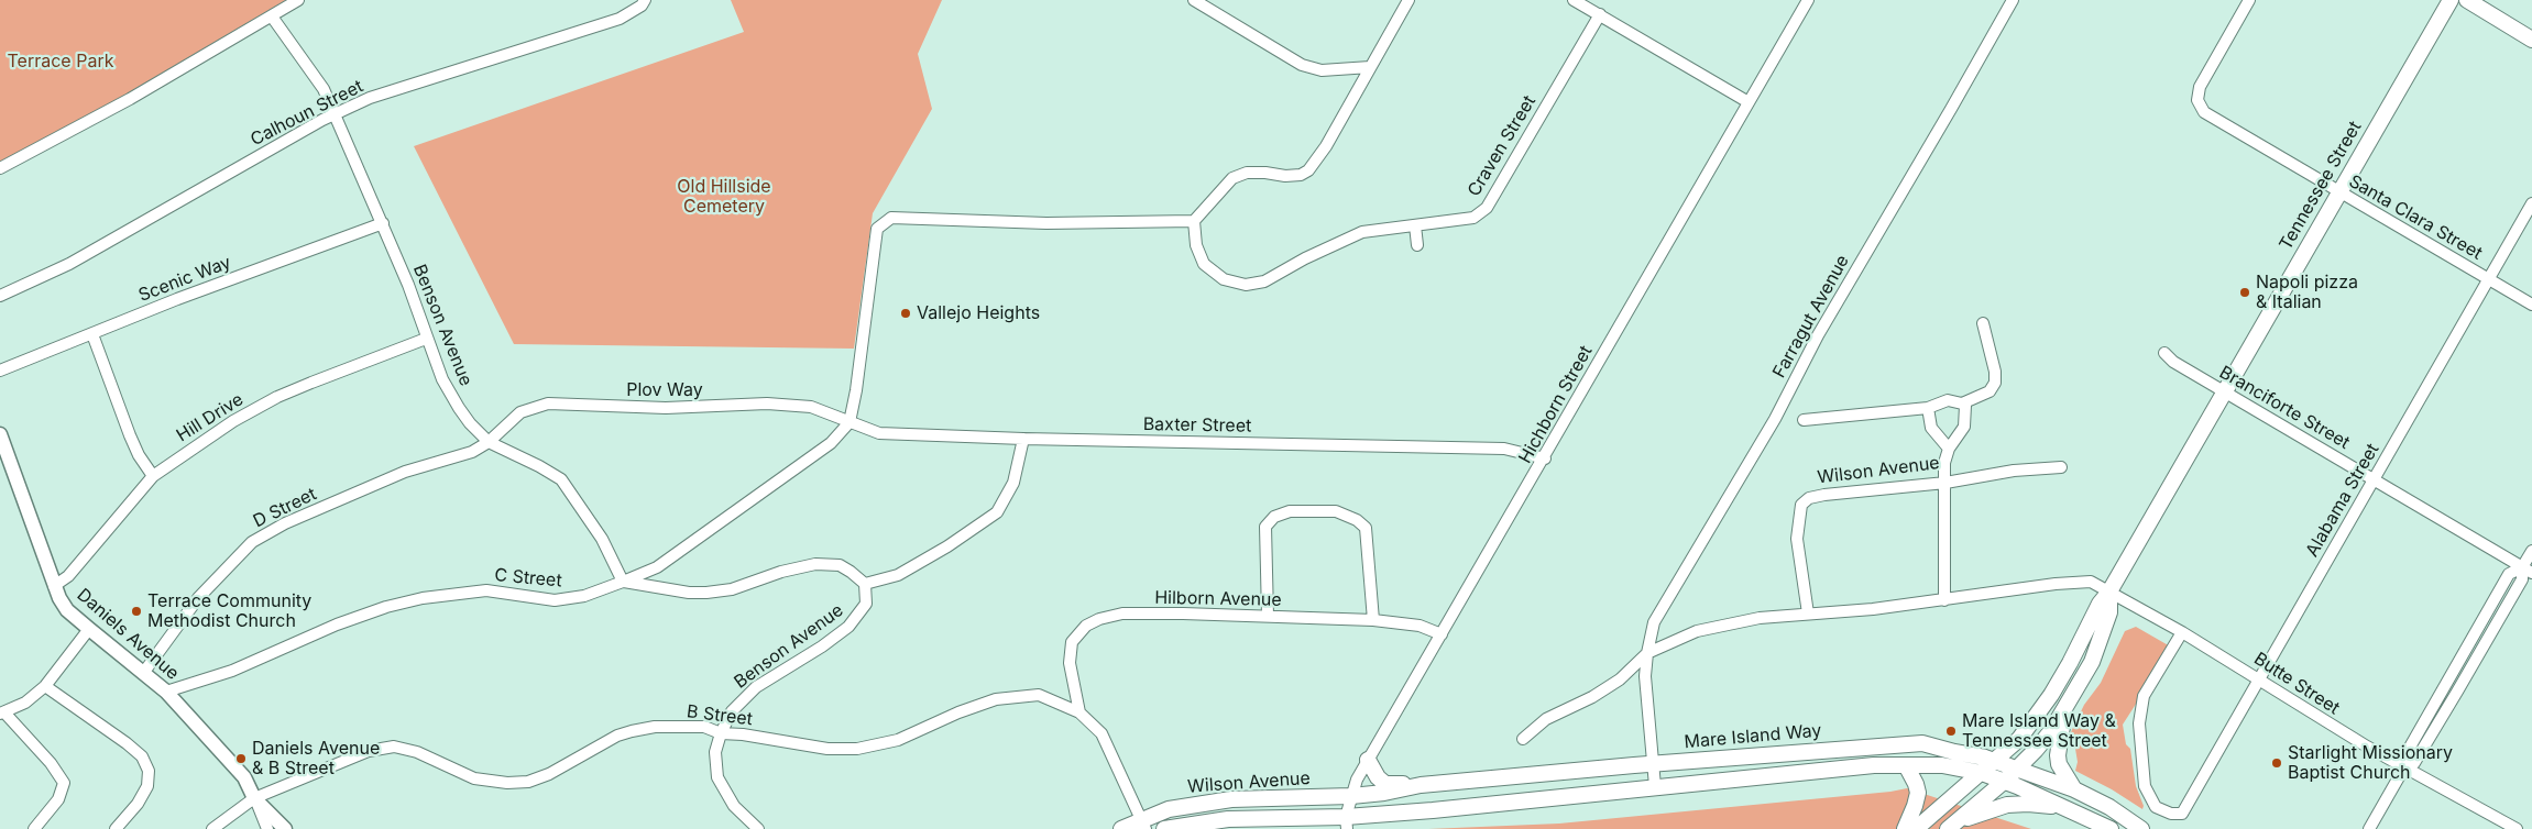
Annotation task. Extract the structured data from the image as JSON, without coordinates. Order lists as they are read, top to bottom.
{
  "streets": {
    "main road": ["Tennessee Street", "Wilson Avenue", "Mare Island Way"],
    "street": [
      "Calhoun Street",
      "Craven Street",
      "Santa Clara Street",
      "Scenic Way",
      "Farragut Avenue",
      "Benson Avenue",
      "Plov Way",
      "Hichborn Street",
      "Branciforte Street",
      "Hill Drive",
      "Baxter Street",
      "Alabama Street",
      "D Street",
      "C Street",
      "Hilborn Avenue",
      "Daniels Avenue",
      "Butte Street",
      "B Street"
    ]
  },
  "crossings": [
    ["Calhoun Street", "Benson Avenue"],
    ["Tennessee Street", "Santa Clara Street"],
    ["Tennessee Street", "Branciforte Street"],
    ["Tennessee Street", "Butte Street"],
    ["Tennessee Street", "Mare Island Way"],
    ["Santa Clara Street", "Alabama Street"],
    ["Scenic Way", "Benson Avenue"],
    ["Farragut Avenue", "Mare Island Way"],
    ["Benson Avenue", "Plov Way"],
    ["Benson Avenue", "Hill Drive"],
    ["Benson Avenue", "D Street"],
    ["Benson Avenue", "C Street"],
    ["Benson Avenue", "B Street"],
    ["Plov Way", "Baxter Street"],
    ["Plov Way", "D Street"],
    ["Plov Way", "C Street"],
    ["Hichborn Street", "Baxter Street"],
    ["Hichborn Street", "Wilson Avenue"],
    ["Hichborn Street", "Hilborn Avenue"],
    ["Hichborn Street", "Mare Island Way"],
    ["Branciforte Street", "Alabama Street"],
    ["Hill Drive", "Daniels Avenue"],
    ["Baxter Street", "C Street"],
    ["Wilson Avenue", "Butte Street"],
    ["Wilson Avenue", "B Street"],
    ["Wilson Avenue", "Mare Island Way"],
    ["Alabama Street", "Butte Street"],
    ["D Street", "Daniels Avenue"],
    ["C Street", "Daniels Avenue"],
    ["Hilborn Avenue", "B Street"],
    ["Daniels Avenue", "B Street"]
  ],
  "parks": ["Terrace Park", "Old Hillside Cemetery"],
  "places": [
    "Napoli pizza & Italian",
    "Vallejo Heights",
    "Terrace Community Methodist Church",
    "Mare Island Way & Tennessee Street",
    "Daniels Avenue & B Street",
    "Starlight Missionary Baptist Church"
  ]
}
